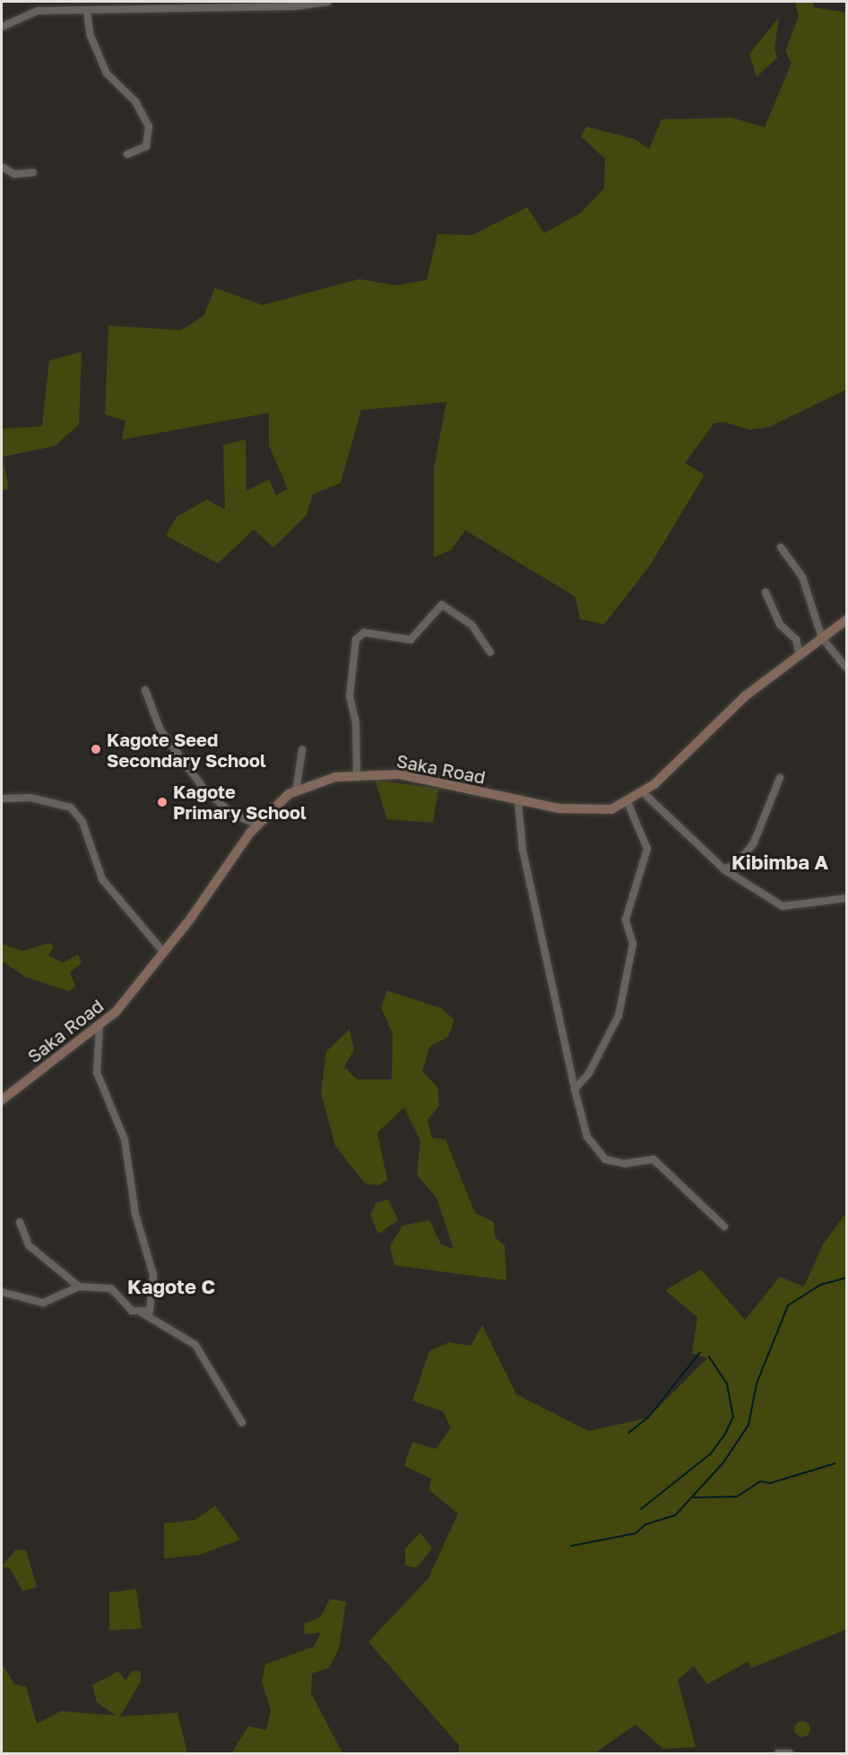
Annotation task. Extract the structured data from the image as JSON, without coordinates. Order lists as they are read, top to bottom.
{
  "streets": {
    "main road": ["Saka Road"]
  },
  "districts": ["Kibimba A", "Kagote C"],
  "places": ["Kagote Seed Secondary School", "Kagote Primary School"]
}
